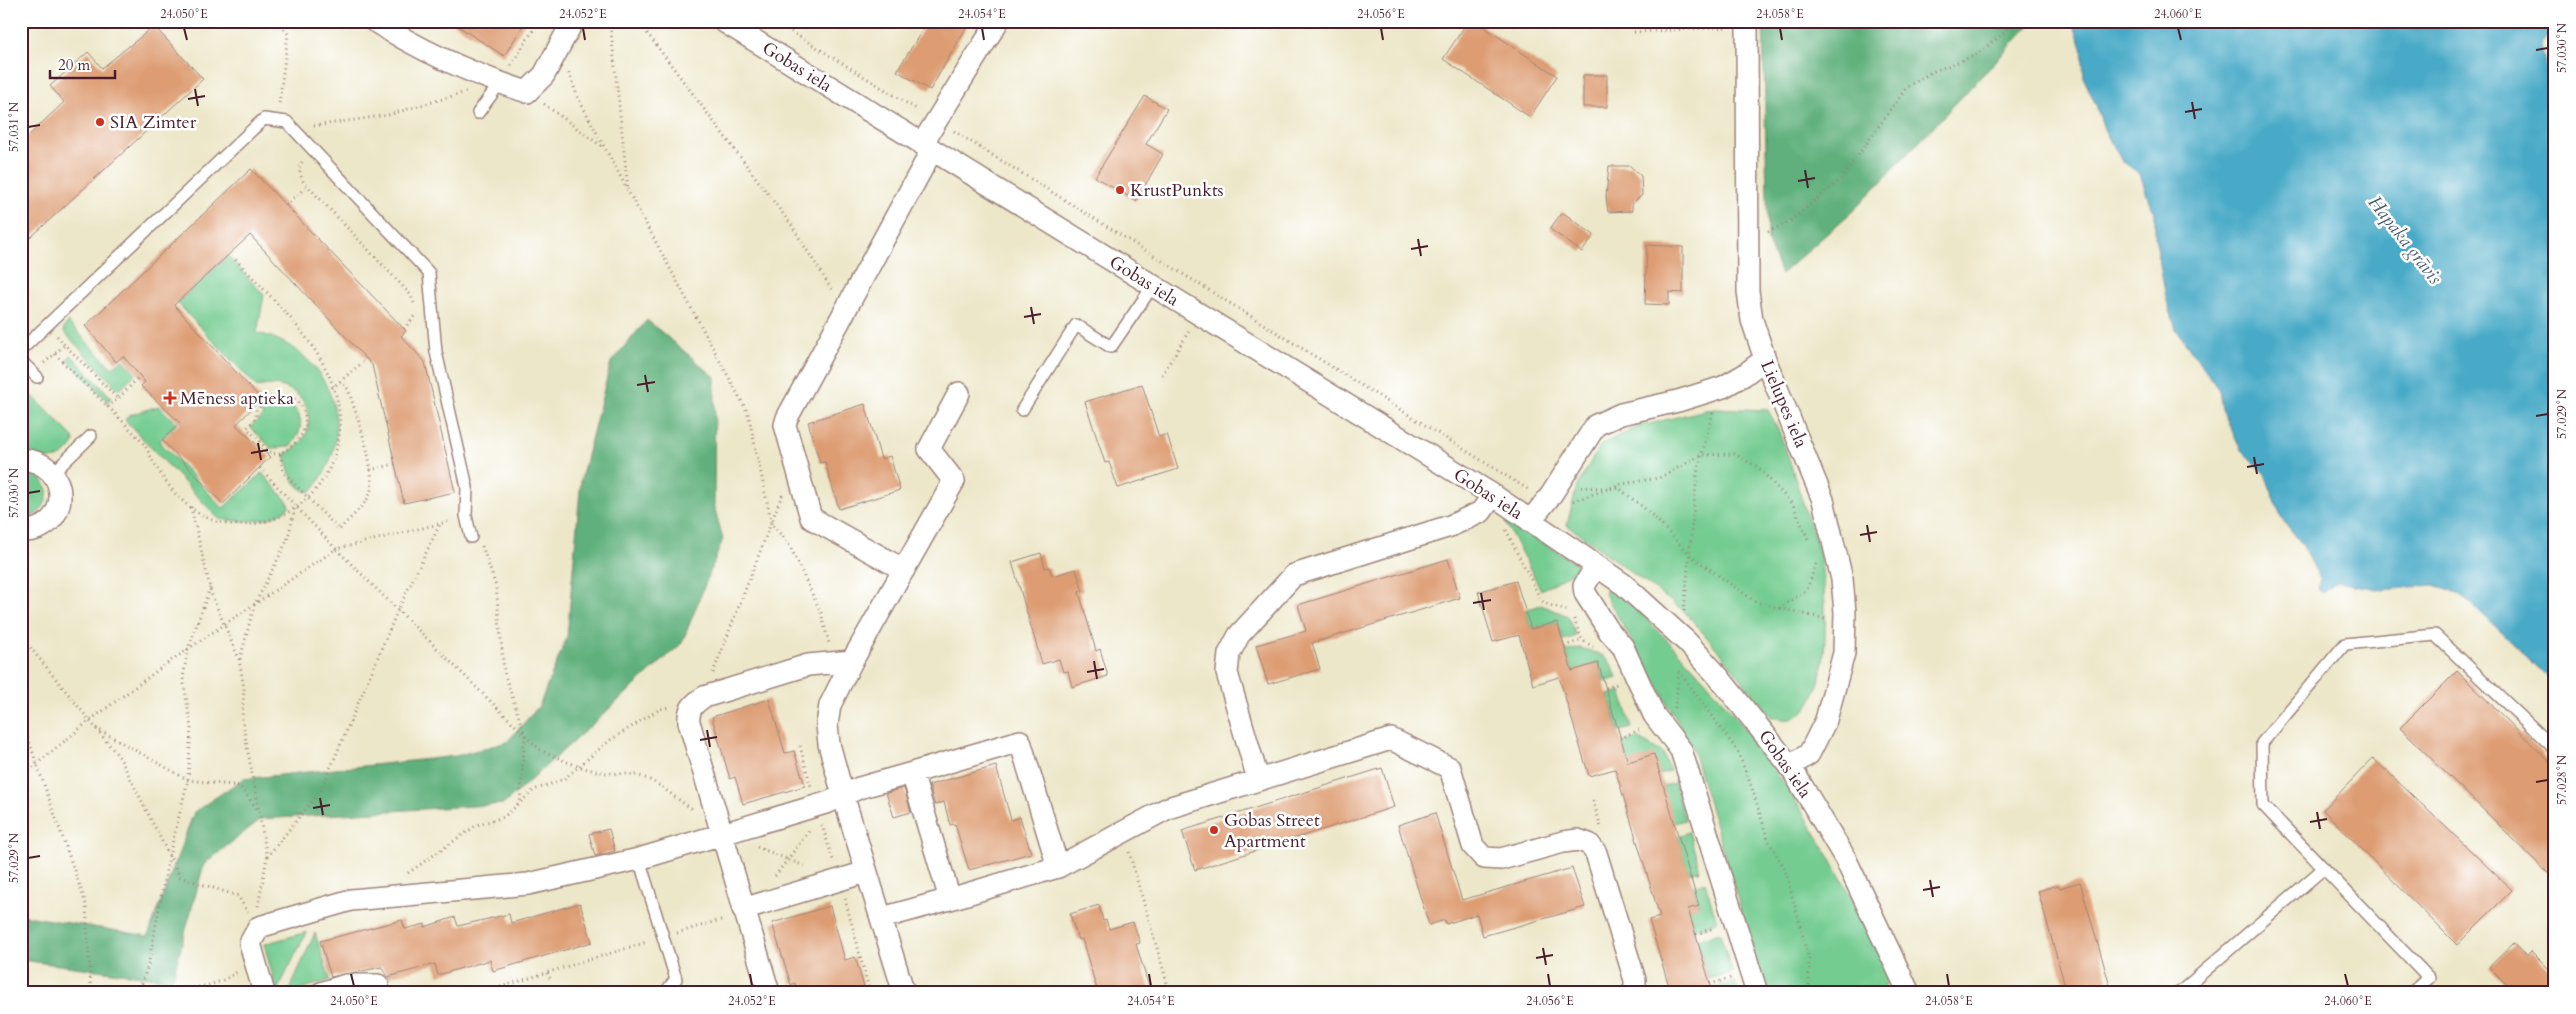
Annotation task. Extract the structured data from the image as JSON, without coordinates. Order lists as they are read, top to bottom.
{
  "streets": {
    "street": ["Gobas iela", "Lielupes iela"]
  },
  "crossings": [
    ["Gobas iela", "Lielupes iela"]
  ],
  "water": ["Hapaka grāvis"],
  "places": {
    "other": ["SIA Zimter", "KrustPunkts", "Gobas Street Apartment"],
    "health": ["Mēness aptieka"]
  },
  "scale_bar": "20 m",
  "coordinates": [
    "24.050°E",
    "24.052°E",
    "24.054°E",
    "24.056°E",
    "24.058°E",
    "24.060°E",
    "57.030°N",
    "57.031°N",
    "57.029°N",
    "57.028°N"
  ]
}
